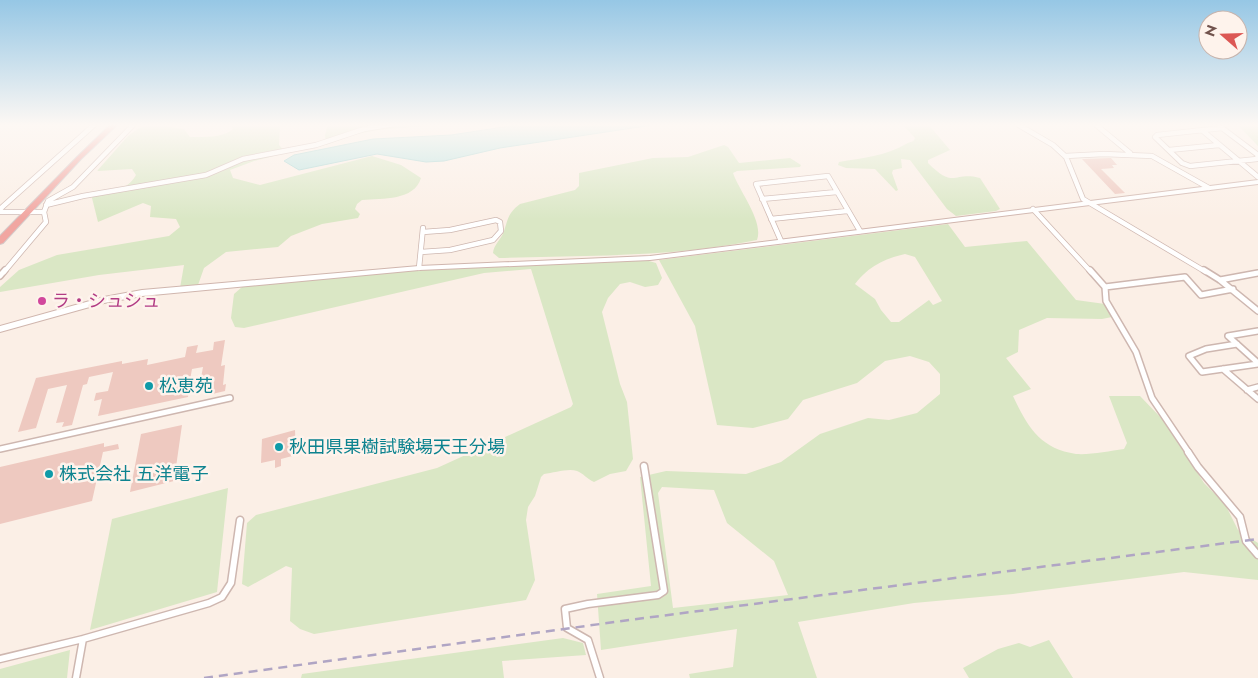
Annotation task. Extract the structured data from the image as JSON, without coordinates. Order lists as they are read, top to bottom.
{
  "places": [
    "ラ・シュシュ",
    "松恵苑",
    "秋田県果樹試験場天王分場",
    "株式会社 五洋電子"
  ],
  "north": "left"
}
